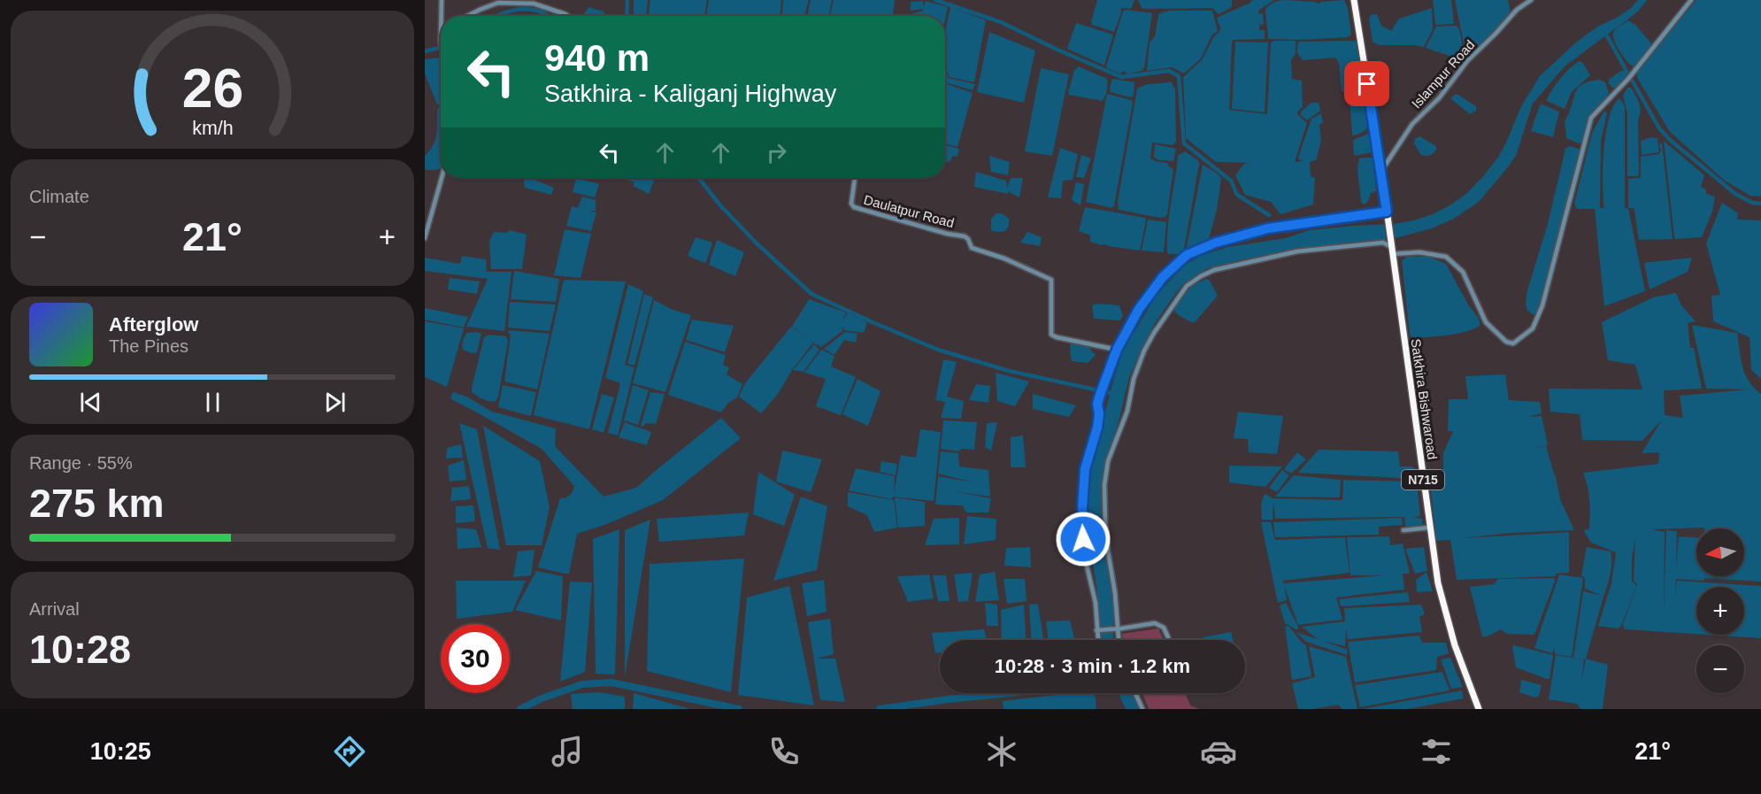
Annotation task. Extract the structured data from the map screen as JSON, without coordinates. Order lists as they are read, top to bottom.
{
  "streets": {
    "highway": ["Satkhira Bishwaroad", "N715"],
    "street": ["Islampur Road", "Daulatpur Road"]
  },
  "crossings": [
    ["Satkhira Bishwaroad", "N715"]
  ],
  "north": "left",
  "page": {
    "turn": ["940 m", "Satkhira - Kaliganj Highway"],
    "tile": [
      "Climate",
      ["Range · 55%", "275 km"],
      ["Arrival", "10:28"]
    ],
    "heat": ["−", "21°", "+"],
    "song": ["Afterglow", "The Pines"],
    "map_buttons": ["+", "−"],
    "limit": "30",
    "trip": "10:28 · 3 min · 1.2 km",
    "tabs": ["10:25", "21°"],
    "gauge": ["26", "km/h"]
  }
}
